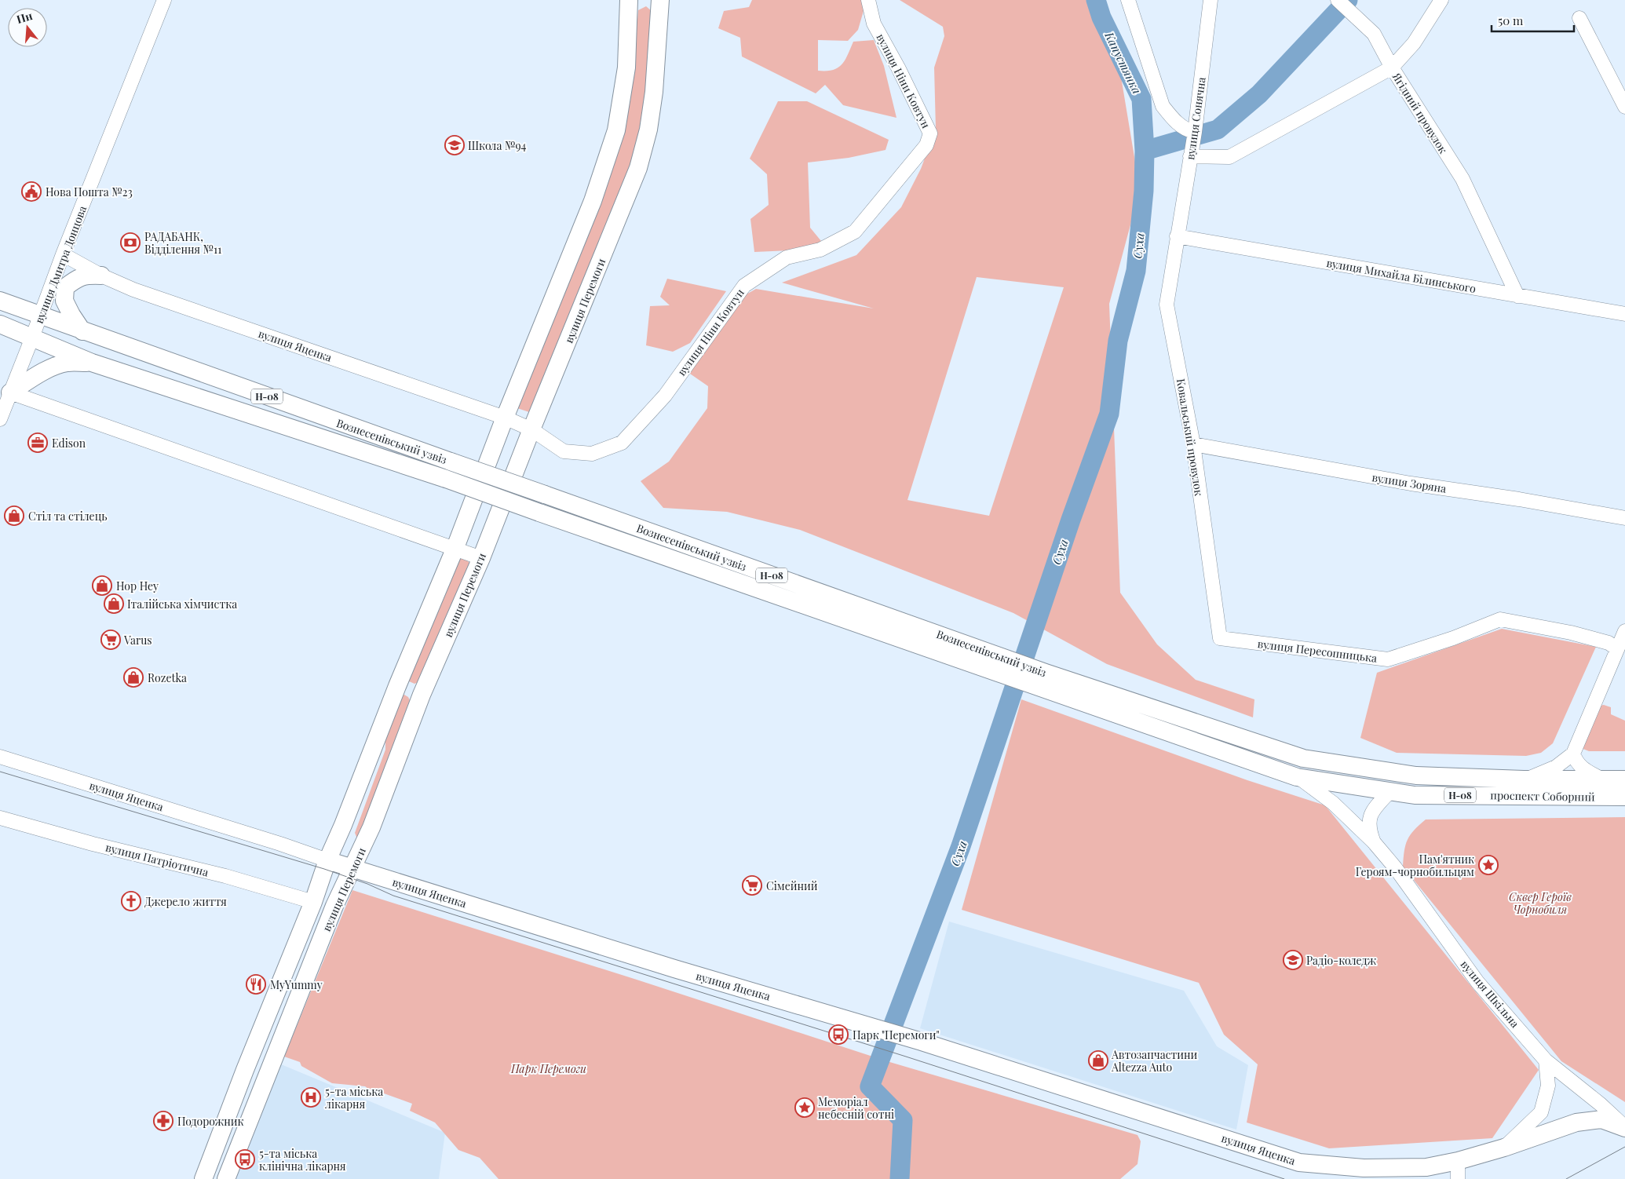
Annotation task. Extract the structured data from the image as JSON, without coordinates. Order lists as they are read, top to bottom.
{
  "streets": {
    "main road": [
      "вулиця Перемоги",
      "вулиця Яценка",
      "Н-08",
      "Вознесенівський узвіз",
      "проспект Соборний"
    ],
    "street": [
      "вулиця Ніни Ковтун",
      "Ягідний провулок",
      "вулиця Сонячна",
      "вулиця Дмитра Донцова",
      "вулиця Михайла Білинського",
      "Ковальський провулок",
      "вулиця Зоряна",
      "вулиця Пересопницька",
      "вулиця Патріотична",
      "вулиця Шкільна"
    ]
  },
  "crossings": [
    ["вулиця Ніни Ковтун", "вулиця Перемоги"],
    ["вулиця Ніни Ковтун", "вулиця Яценка"],
    ["Ягідний провулок", "вулиця Сонячна"],
    ["Ягідний провулок", "вулиця Михайла Білинського"],
    ["вулиця Сонячна", "вулиця Михайла Білинського"],
    ["вулиця Сонячна", "Ковальський провулок"],
    ["вулиця Дмитра Донцова", "вулиця Яценка"],
    ["вулиця Дмитра Донцова", "Н-08"],
    ["вулиця Михайла Білинського", "Ковальський провулок"],
    ["вулиця Перемоги", "вулиця Яценка"],
    ["вулиця Перемоги", "вулиця Патріотична"],
    ["вулиця Яценка", "вулиця Шкільна"],
    ["Н-08", "Вознесенівський узвіз"],
    ["Ковальський провулок", "вулиця Зоряна"],
    ["Ковальський провулок", "вулиця Пересопницька"],
    ["Вознесенівський узвіз", "проспект Соборний"],
    ["Вознесенівський узвіз", "вулиця Шкільна"],
    ["проспект Соборний", "вулиця Шкільна"]
  ],
  "water": ["Капустянка", "Суха"],
  "parks": ["Сквер Героїв Чорнобиля", "Парк Перемоги"],
  "places": {
    "school or university": ["Школа №94", "Радіо-коледж"],
    "public building": ["Нова Пошта №23"],
    "bank": ["РАДАБАНК, Відділення №11"],
    "office": ["Edison"],
    "shop": [
      "Стіл та стілець",
      "Hop Hey",
      "Італійська хімчистка",
      "Rozetka",
      "Автозапчастини Altezza Auto"
    ],
    "supermarket": ["Varus", "Сімейний"],
    "place": ["Пам'ятник Героям-чорнобильцям", "Меморіал небесній сотні"],
    "church": ["Джерело життя"],
    "restaurant": ["MyYummy"],
    "bus stop": ["Парк \"Перемоги\"", "5-та міська клінічна лікарня"],
    "hospital": ["5-та міська лікарня"],
    "pharmacy": ["Подорожник"]
  },
  "scale_bar": "50 m",
  "north": "top"
}
